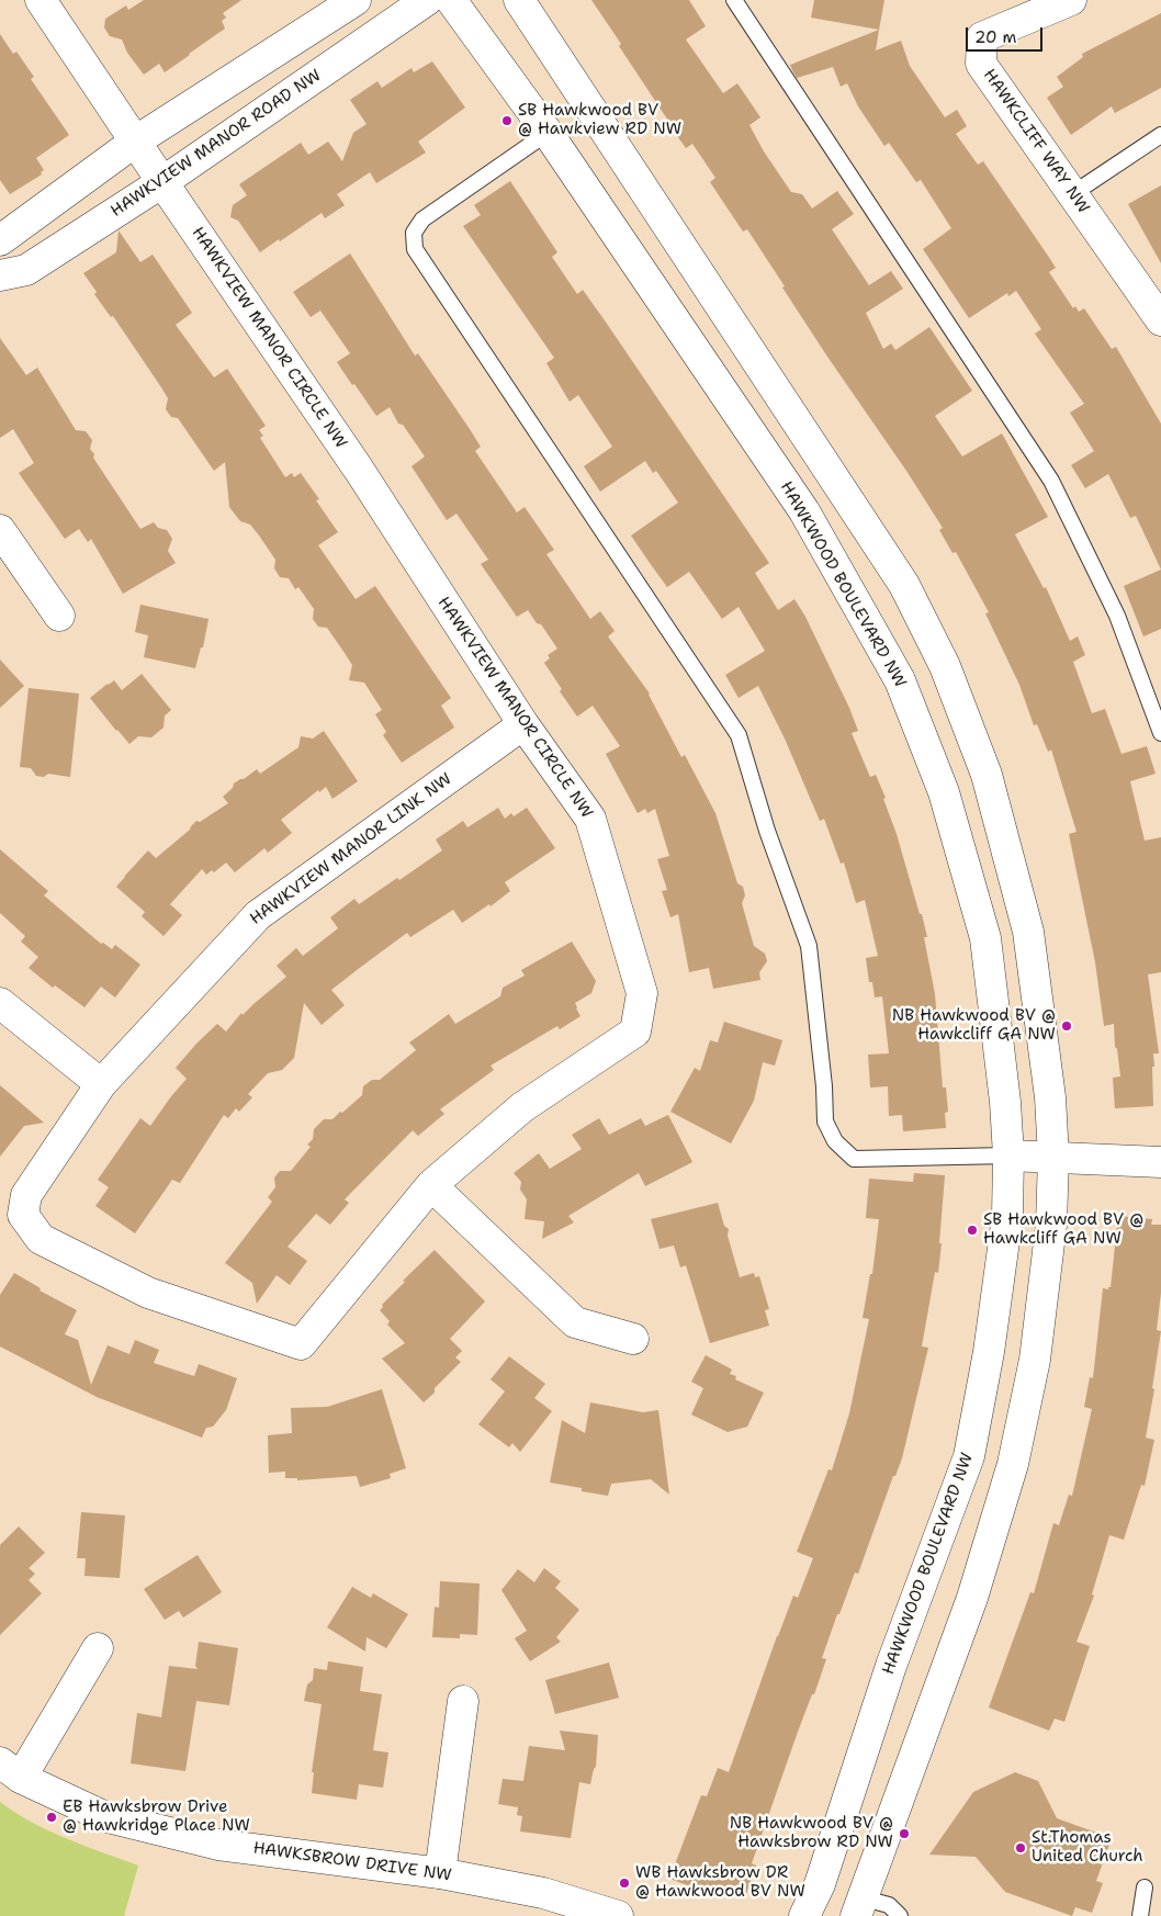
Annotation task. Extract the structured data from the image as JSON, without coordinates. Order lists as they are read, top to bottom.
{
  "streets": {
    "street": [
      "HAWKCLIFF WAY NW",
      "HAWKVIEW MANOR ROAD NW",
      "HAWKVIEW MANOR CIRCLE NW",
      "HAWKWOOD BOULEVARD NW",
      "HAWKVIEW MANOR LINK NW",
      "HAWKSBROW DRIVE NW"
    ]
  },
  "crossings": [
    ["HAWKVIEW MANOR ROAD NW", "HAWKVIEW MANOR CIRCLE NW"],
    ["HAWKVIEW MANOR CIRCLE NW", "HAWKVIEW MANOR LINK NW"]
  ],
  "places": [
    "SB Hawkwood BV @ Hawkview RD NW",
    "NB Hawkwood BV @ Hawkcliff GA NW",
    "SB Hawkwood BV @ Hawkcliff GA NW",
    "EB Hawksbrow Drive @ Hawkridge Place NW",
    "NB Hawkwood BV @ Hawksbrow RD NW",
    "St.Thomas United Church",
    "WB Hawksbrow DR @ Hawkwood BV NW"
  ],
  "scale_bar": "20 m"
}
